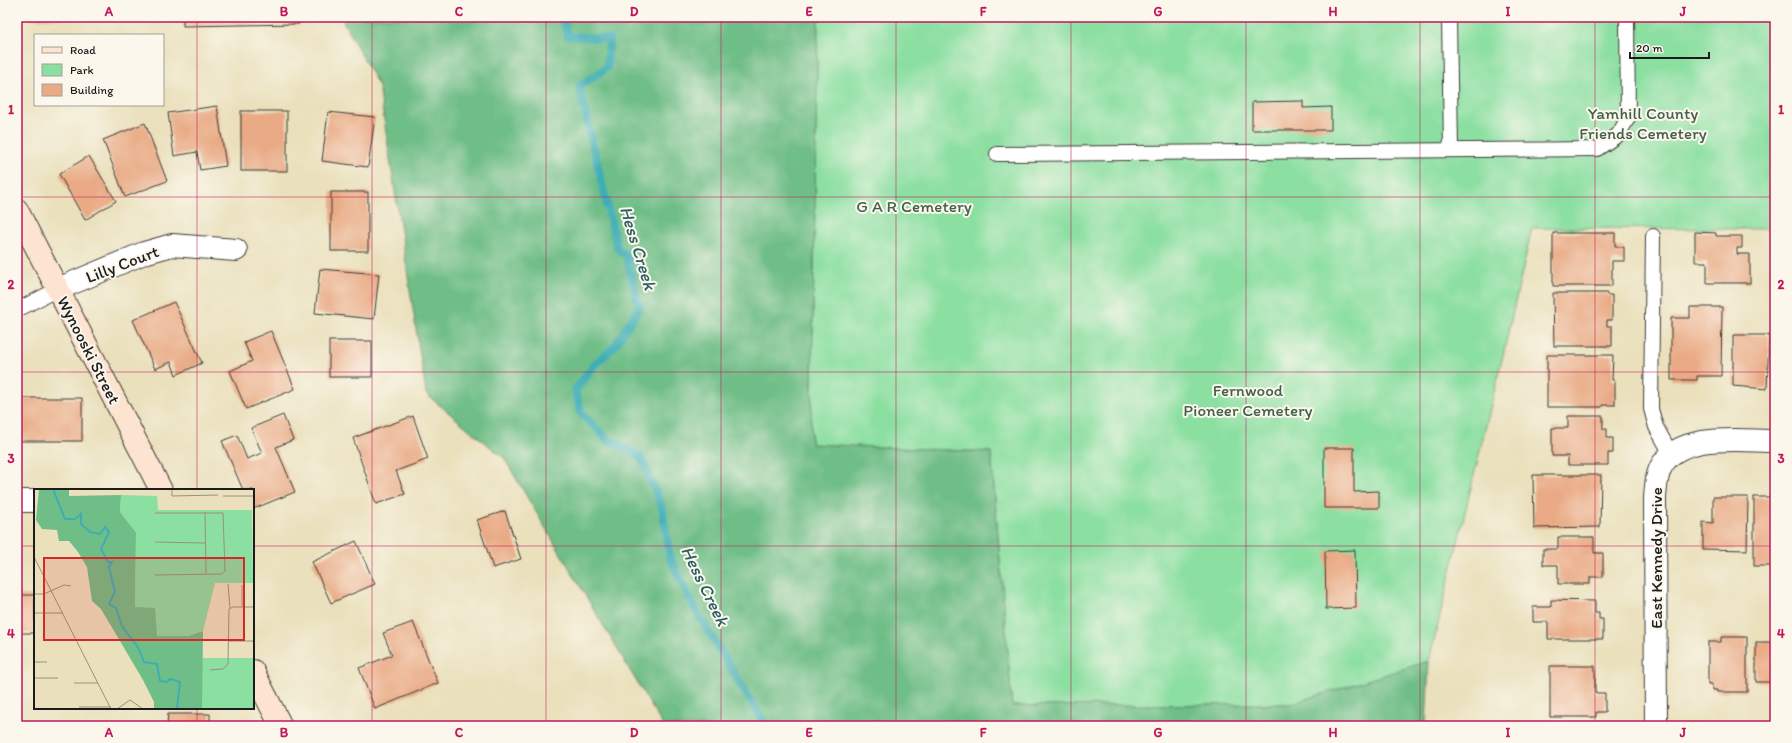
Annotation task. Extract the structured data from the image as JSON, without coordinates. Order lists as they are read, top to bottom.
{
  "streets": {
    "main road": ["Wynooski Street"],
    "street": ["Lilly Court", "East Kennedy Drive"]
  },
  "crossings": [
    ["Lilly Court", "Wynooski Street"]
  ],
  "water": ["Hess Creek"],
  "parks": ["Yamhill County Friends Cemetery", "G A R Cemetery", "Fernwood Pioneer Cemetery"],
  "legend": ["Road", "Park", "Building"],
  "scale_bar": "20 m",
  "grid": {
    "columns": [
      "A",
      "B",
      "C",
      "D",
      "E",
      "F",
      "G",
      "H",
      "I",
      "J"
    ],
    "rows": [
      "1",
      "2",
      "3",
      "4"
    ]
  }
}
